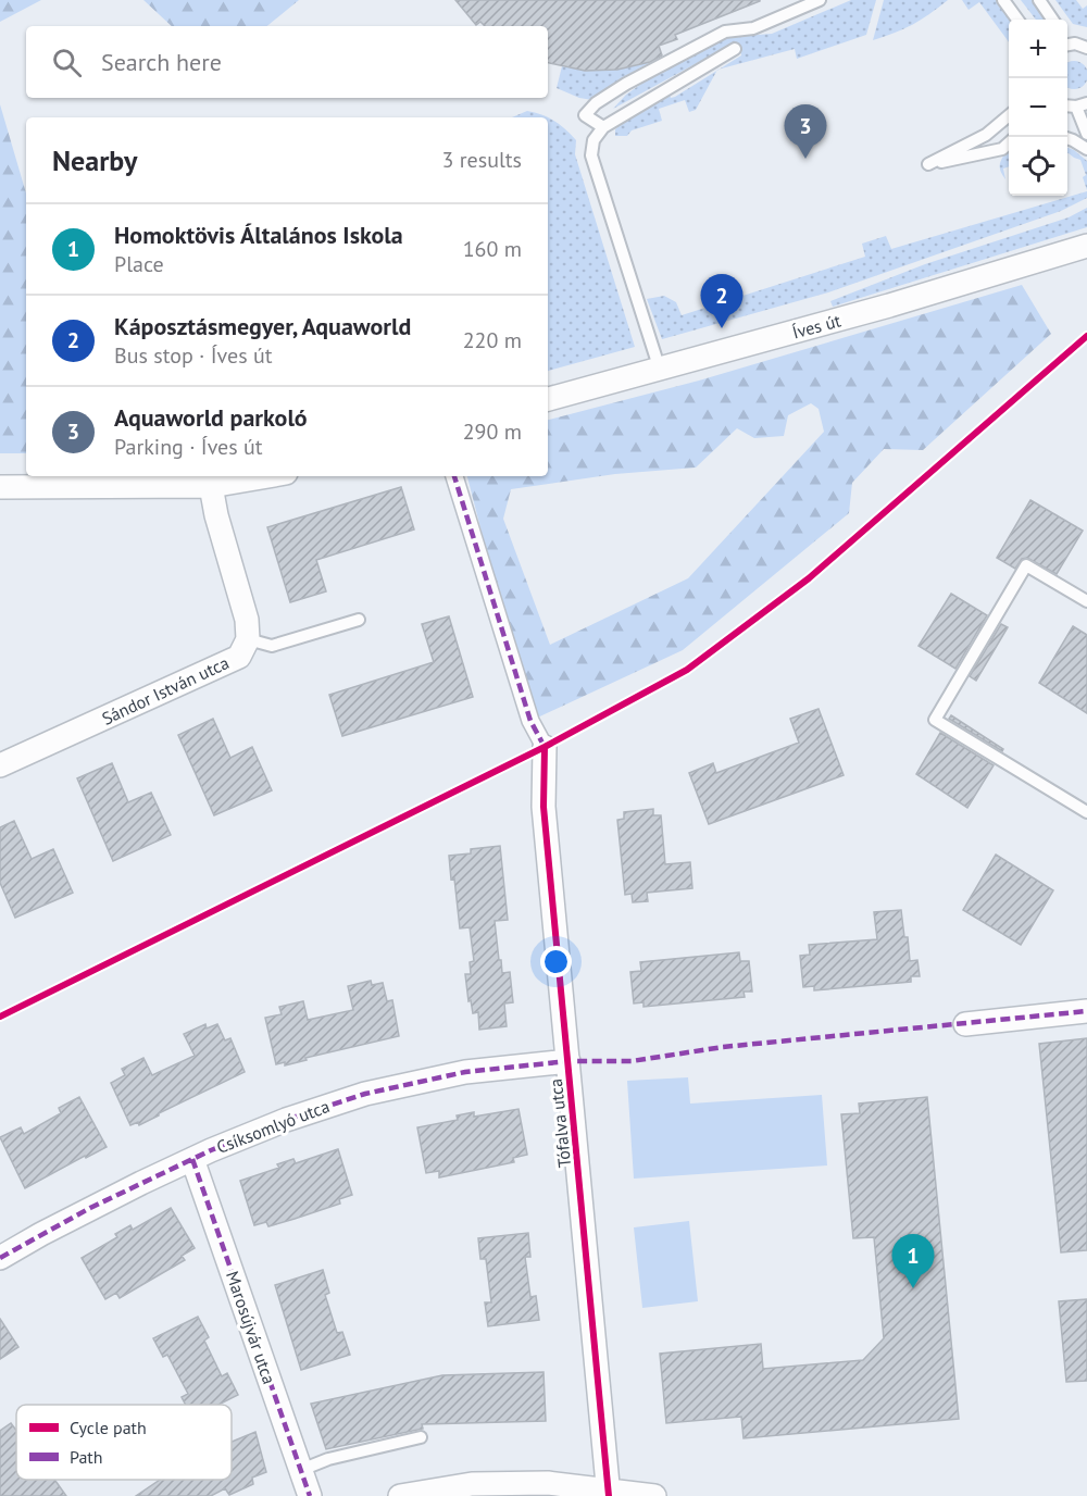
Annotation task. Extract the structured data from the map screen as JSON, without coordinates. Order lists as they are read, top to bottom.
{
  "streets": {
    "street": [
      "Íves út",
      "Sándor István utca",
      "Tófalva utca",
      "Csíksomlyó utca",
      "Marosújvár utca"
    ]
  },
  "crossings": [
    ["Tófalva utca", "Csíksomlyó utca"],
    ["Csíksomlyó utca", "Marosújvár utca"]
  ],
  "legend": ["Cycle path", "Path"],
  "page": {
    "map_buttons": ["+", "−"],
    "search": "Search here",
    "pins": ["3", "2", "1"],
    "heading": ["Nearby", "3 results"],
    "list": [
      {
        "mark": "1",
        "name": "Homoktövis Általános Iskola",
        "note": "Place",
        "value": "160 m"
      },
      {
        "mark": "2",
        "name": "Káposztásmegyer, Aquaworld",
        "note": "Bus stop · Íves út",
        "value": "220 m"
      },
      {
        "mark": "3",
        "name": "Aquaworld parkoló",
        "note": "Parking · Íves út",
        "value": "290 m"
      }
    ]
  }
}
